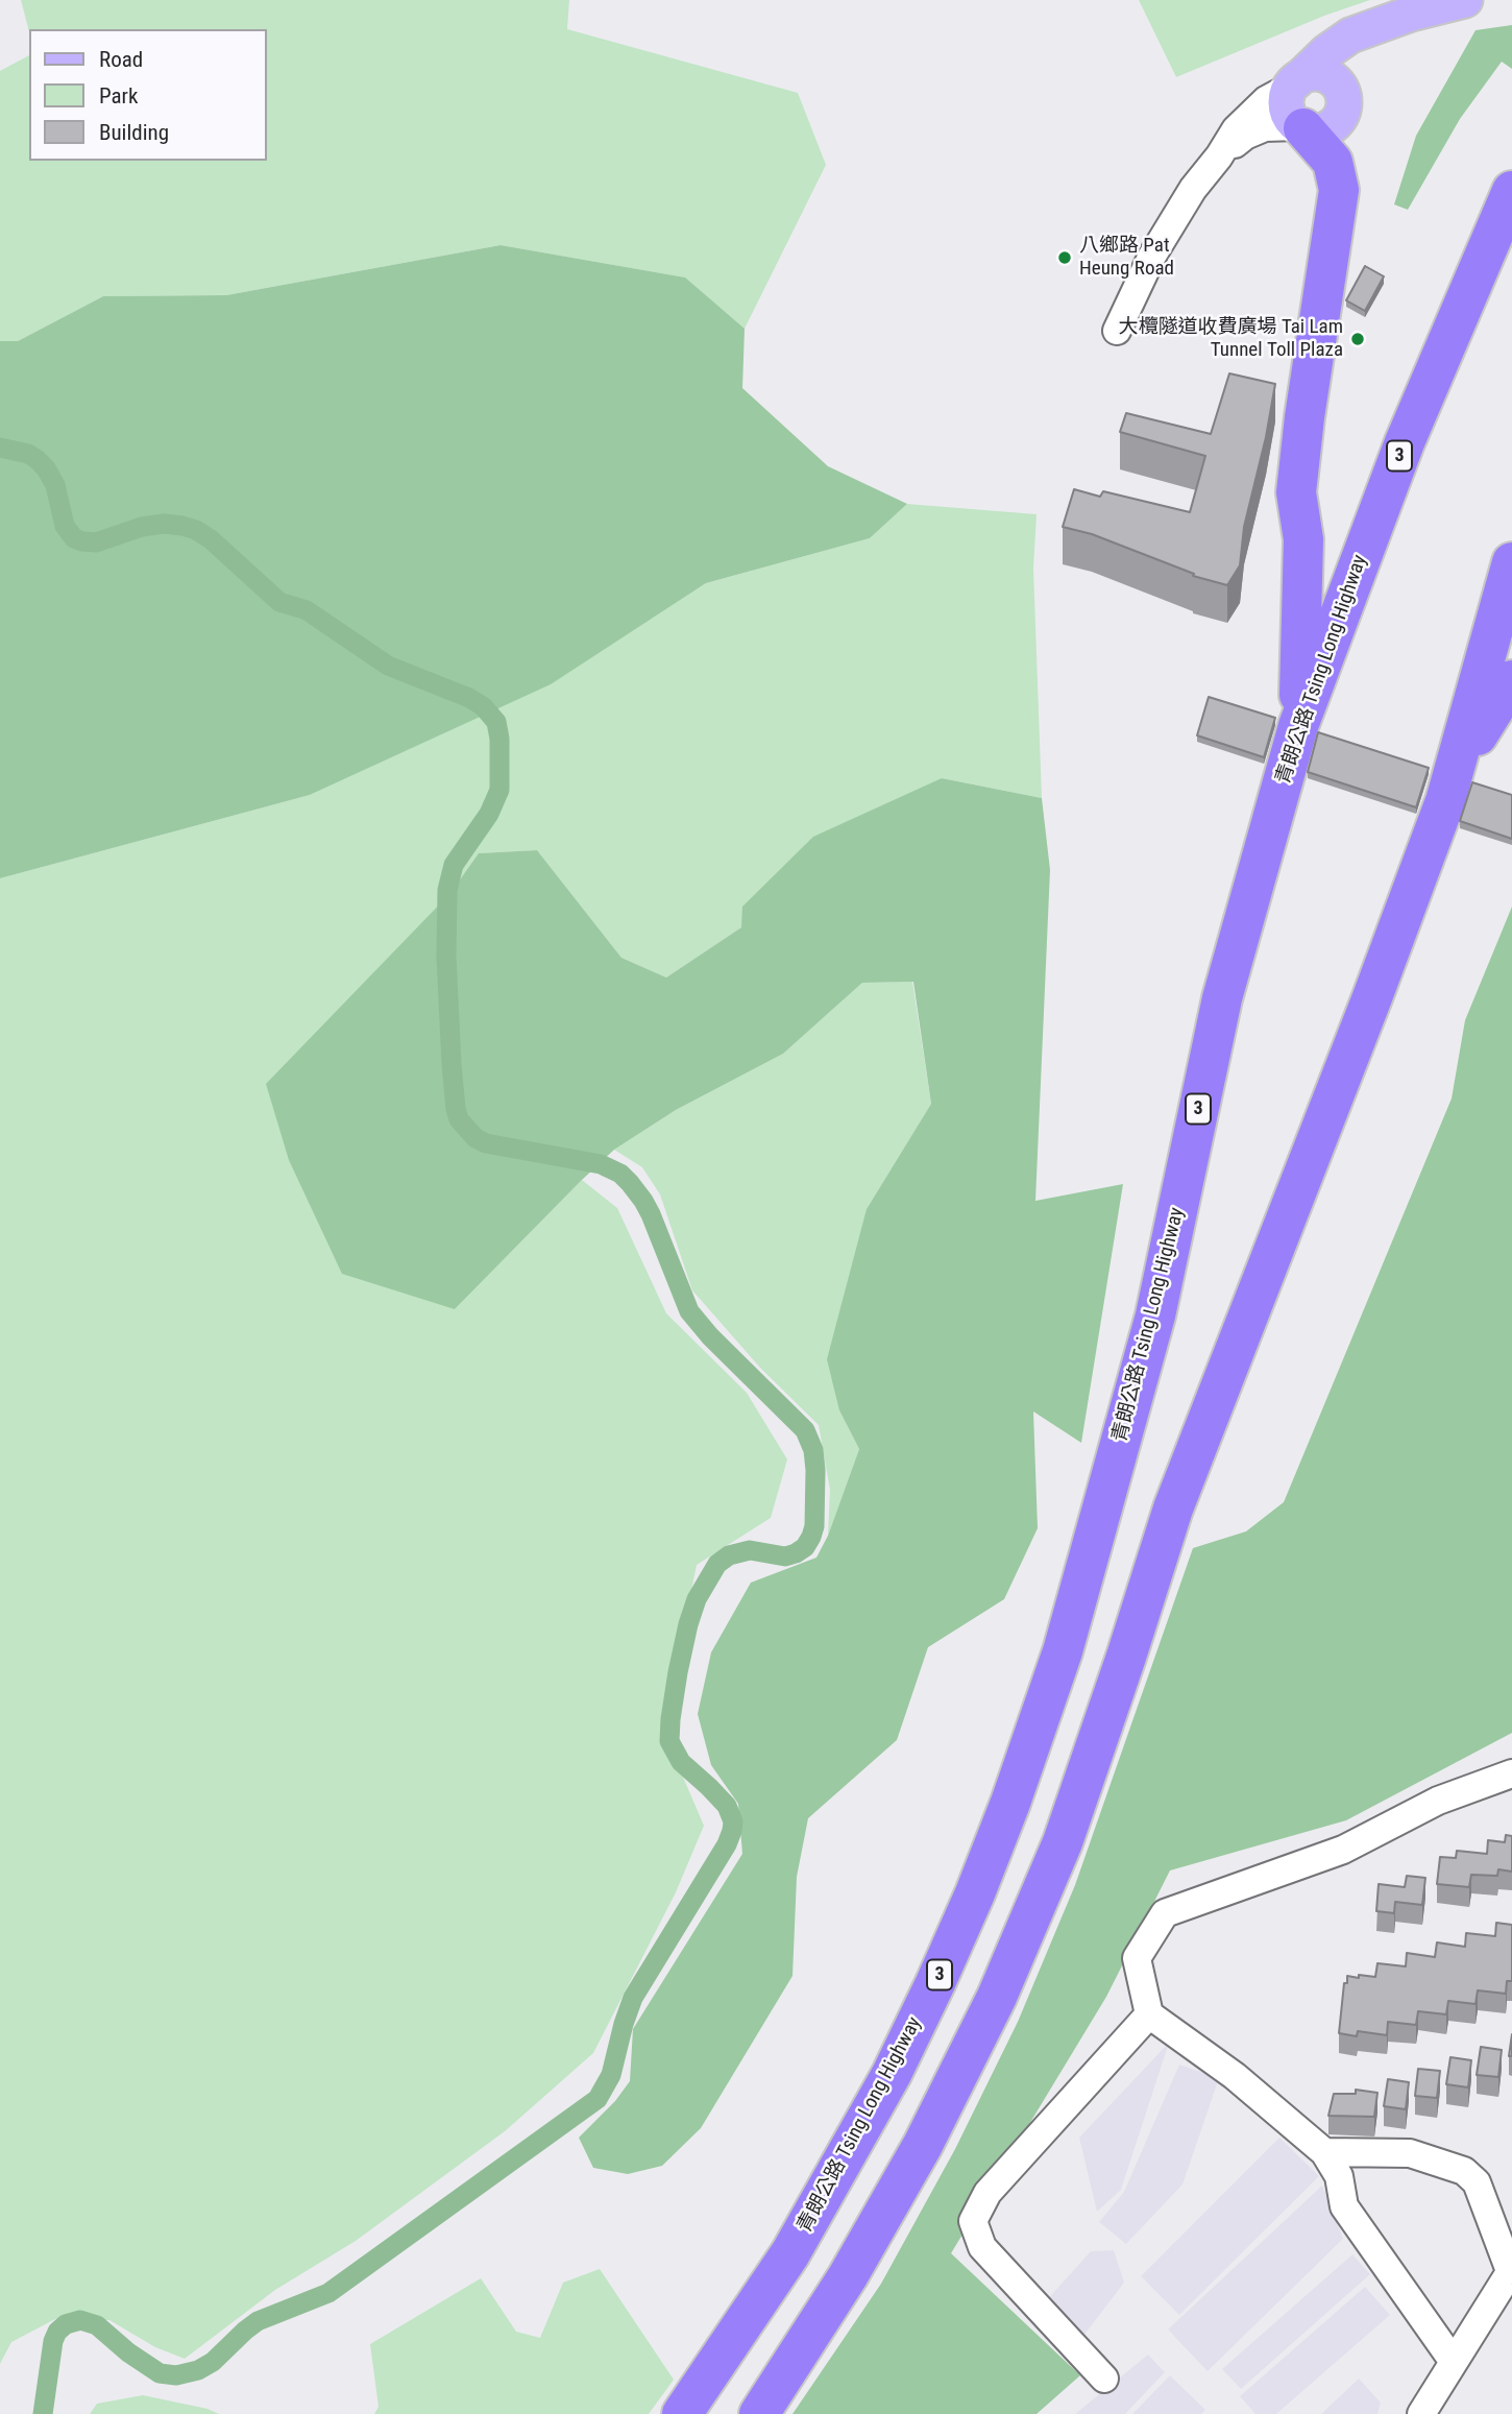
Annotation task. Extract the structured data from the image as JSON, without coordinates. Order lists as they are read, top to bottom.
{
  "streets": {
    "highway": ["3", "青朗公路 Tsing Long Highway"]
  },
  "places": ["八鄉路 Pat Heung Road", "大欖隧道收費廣場 Tai Lam Tunnel Toll Plaza"],
  "legend": ["Road", "Park", "Building"]
}
